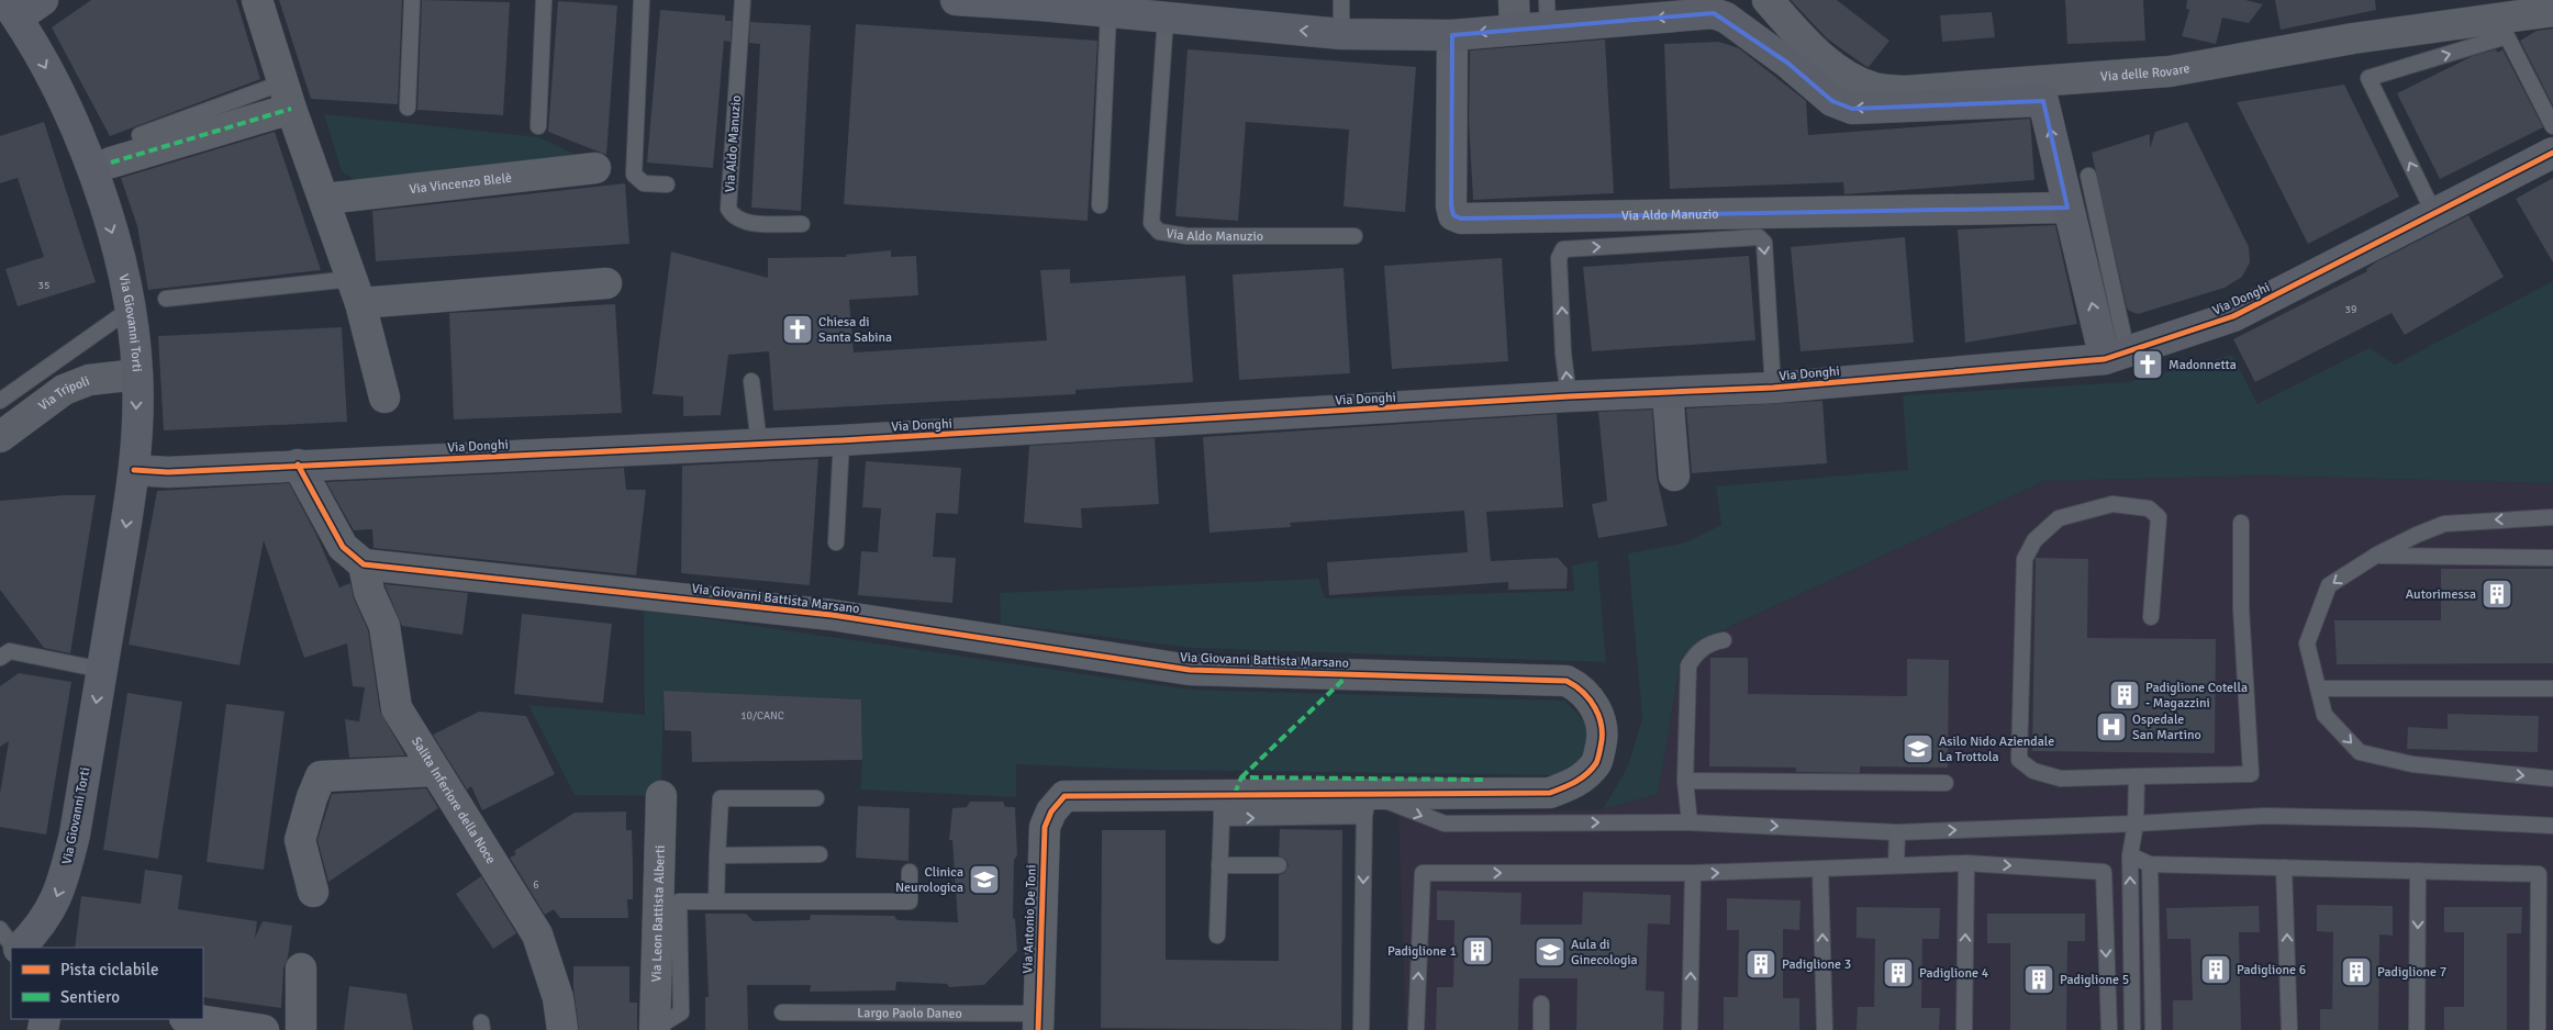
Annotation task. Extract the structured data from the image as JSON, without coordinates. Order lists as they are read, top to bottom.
{
  "streets": {
    "street": [
      "Via delle Rovare",
      "Via Aldo Manuzio",
      "Via Vincenzo Blelè",
      "Via Donghi",
      "Via Giovanni Torti",
      "Via Tripoli",
      "Via Giovanni Battista Marsano",
      "Salita Inferiore della Noce",
      "Via Leon Battista Alberti",
      "Via Antonio De Toni"
    ],
    "lane": ["Largo Paolo Daneo"]
  },
  "crossings": [
    ["Via Donghi", "Via Giovanni Torti"],
    ["Via Giovanni Torti", "Via Tripoli"],
    ["Via Giovanni Battista Marsano", "Salita Inferiore della Noce"],
    ["Via Giovanni Battista Marsano", "Via Antonio De Toni"],
    ["Via Antonio De Toni", "Largo Paolo Daneo"]
  ],
  "places": {
    "church": ["Chiesa di Santa Sabina", "Madonnetta"],
    "building": [
      "Autorimessa",
      "Padiglione Cotella - Magazzini",
      "Padiglione 1",
      "Padiglione 3",
      "Padiglione 6",
      "Padiglione 7",
      "Padiglione 4",
      "Padiglione 5"
    ],
    "hospital": ["Ospedale San Martino"],
    "school or university": ["Asilo Nido Aziendale La Trottola", "Clinica Neurologica", "Aula di Ginecologia"]
  },
  "house_numbers": [
    "35",
    "39",
    "10/CANC",
    "6"
  ],
  "legend": ["Pista ciclabile", "Sentiero"]
}
